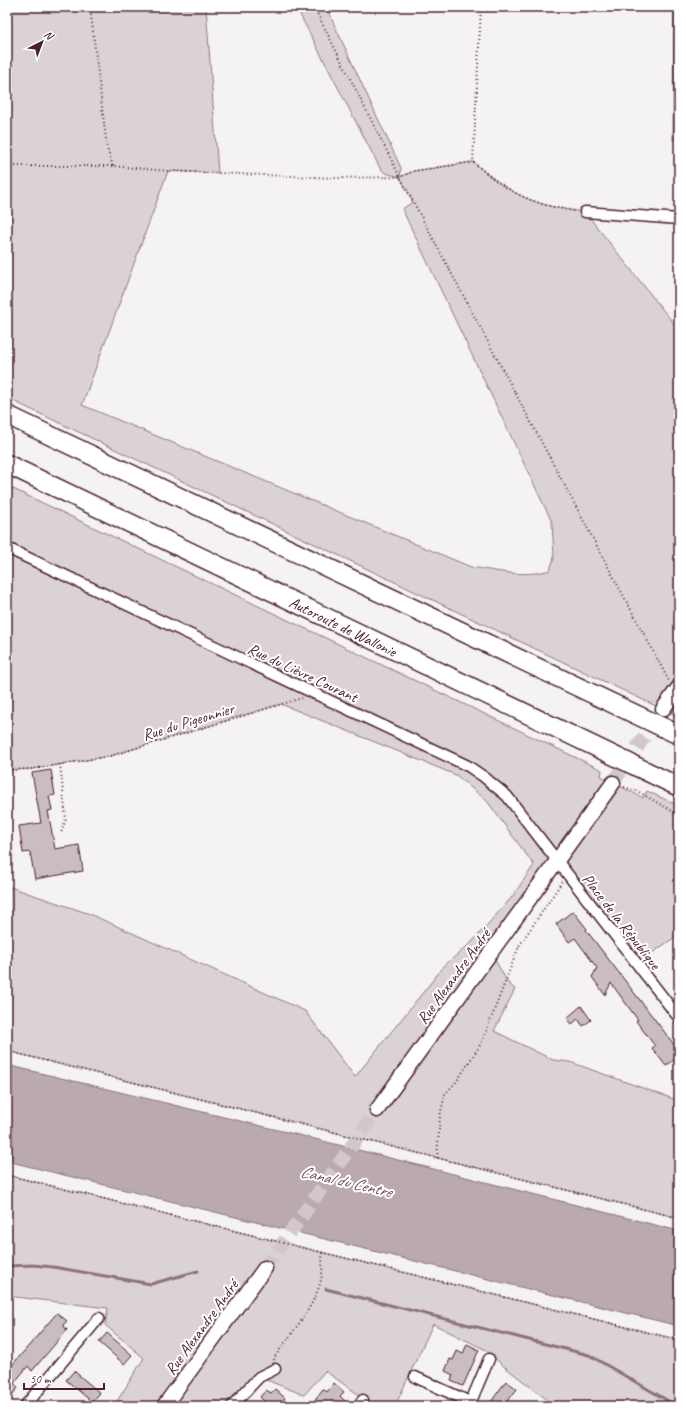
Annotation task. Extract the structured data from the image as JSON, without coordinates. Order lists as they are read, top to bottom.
{
  "streets": {
    "highway": ["Autoroute de Wallonie"],
    "street": ["Rue du Lièvre Courant", "Place de la République", "Rue Alexandre André"],
    "path": ["Rue du Pigeonnier"]
  },
  "crossings": [
    ["Rue du Lièvre Courant", "Rue du Pigeonnier"],
    ["Rue du Lièvre Courant", "Place de la République"],
    ["Rue du Lièvre Courant", "Rue Alexandre André"],
    ["Place de la République", "Rue Alexandre André"]
  ],
  "water": ["Canal du Centre"],
  "scale_bar": "50 m",
  "north": "top right"
}
